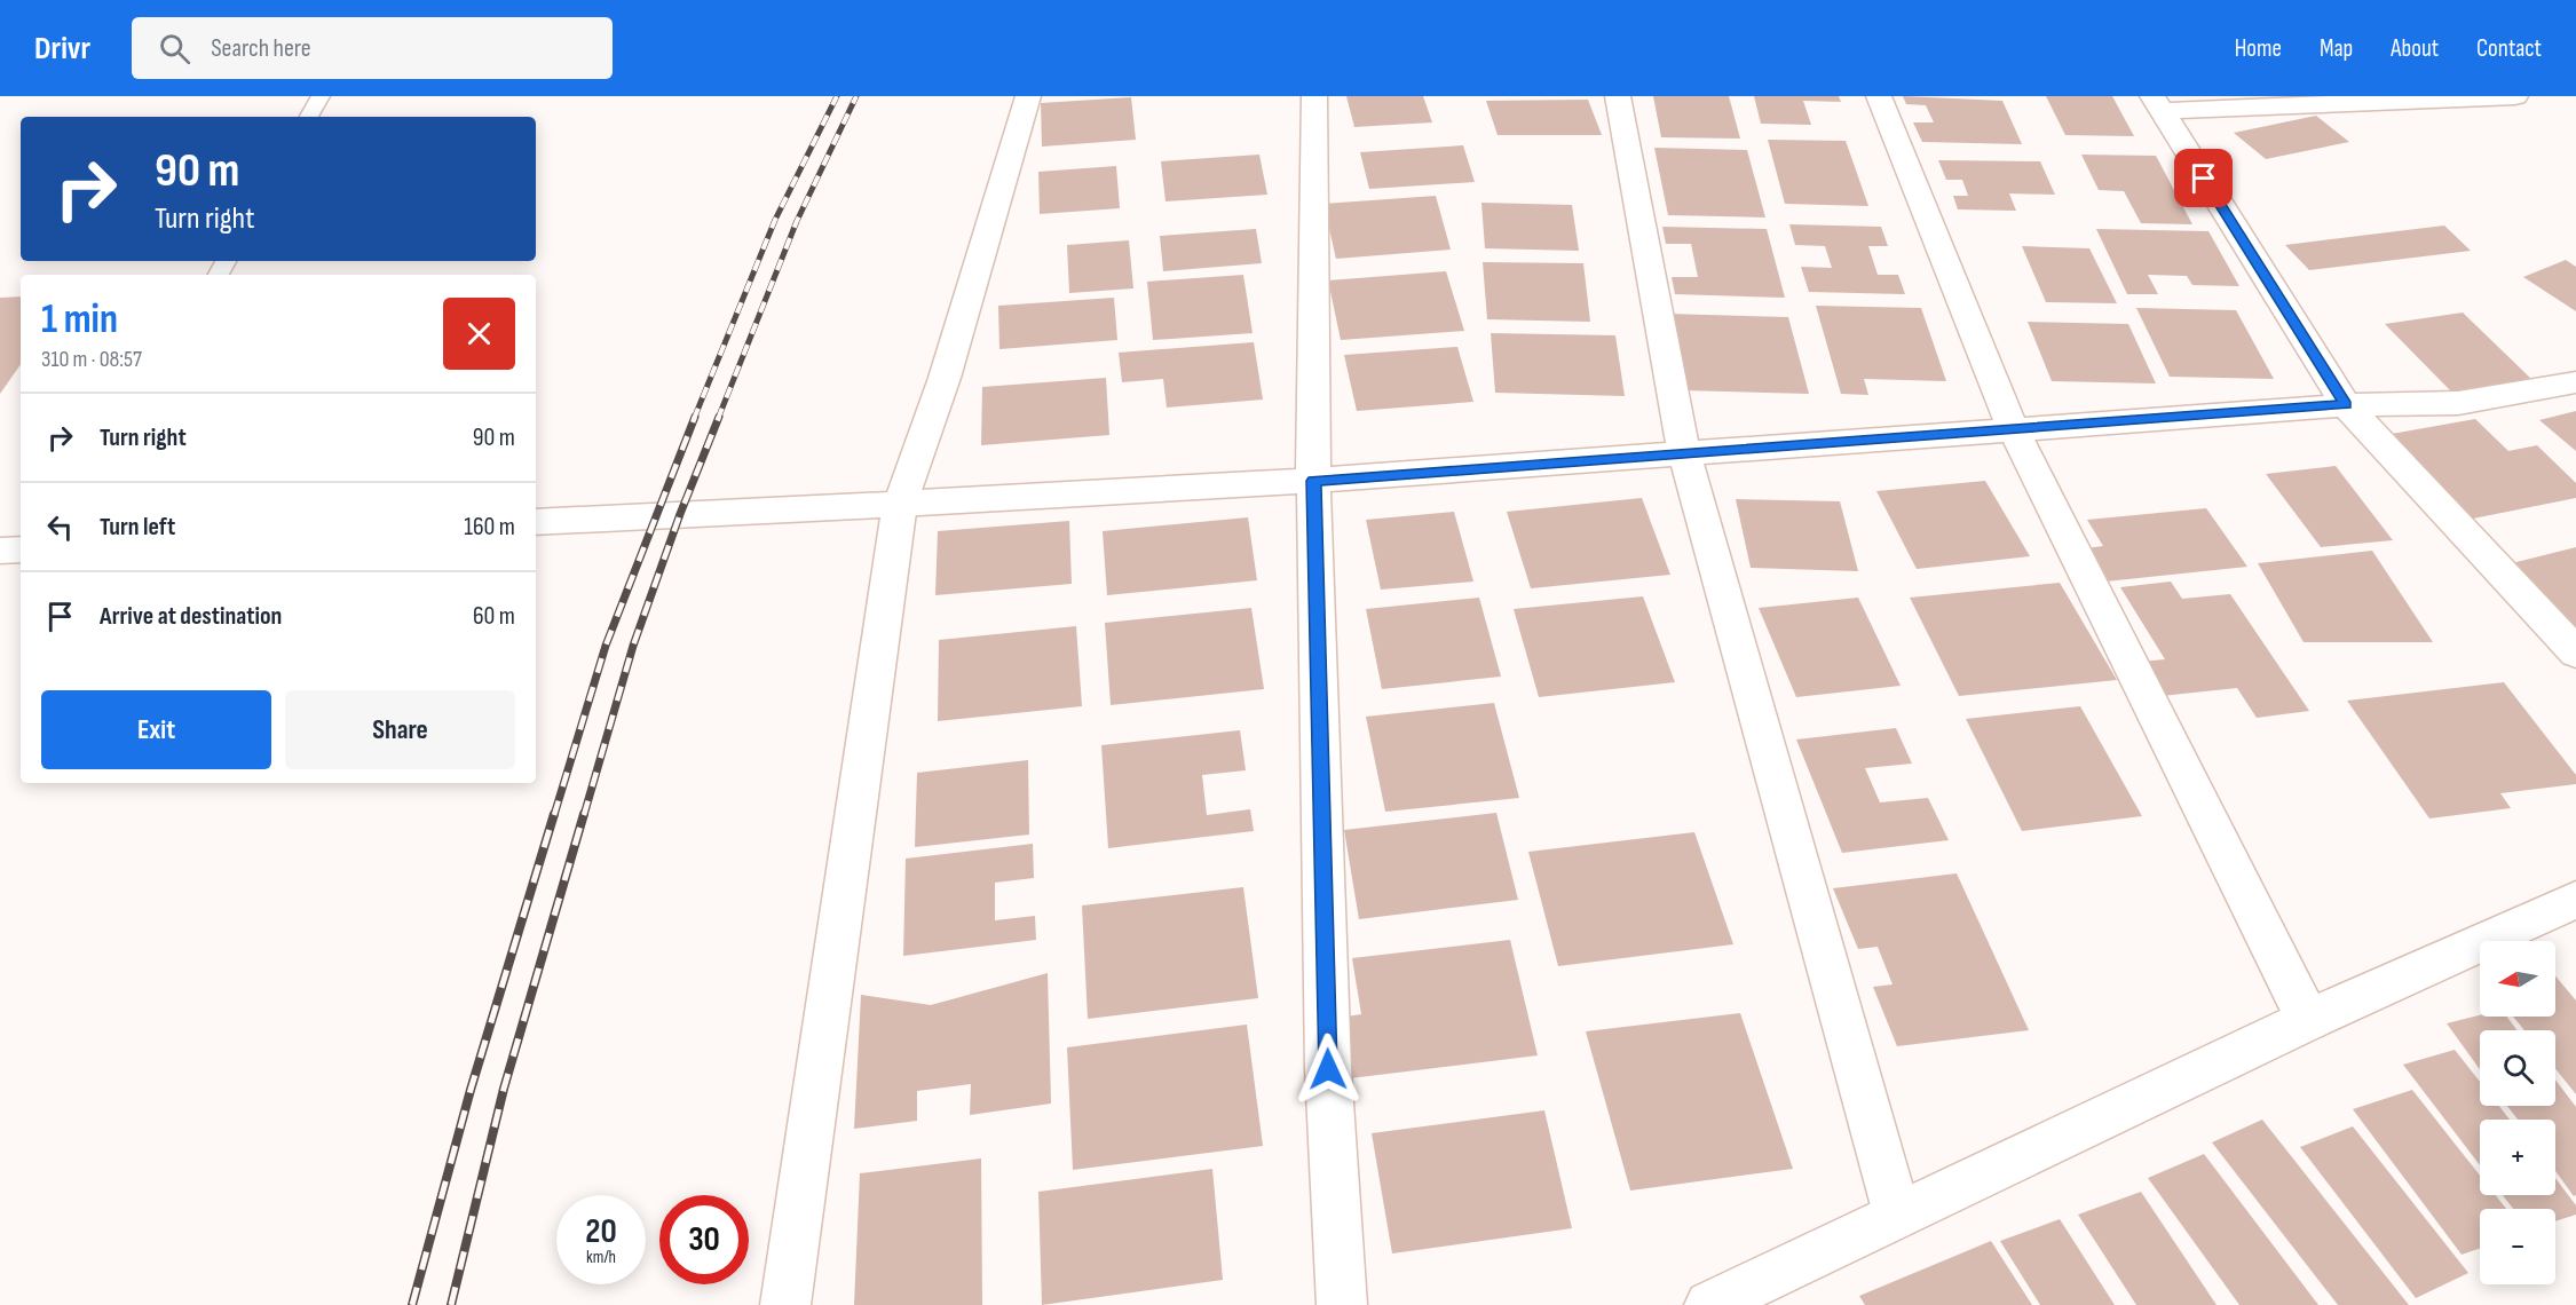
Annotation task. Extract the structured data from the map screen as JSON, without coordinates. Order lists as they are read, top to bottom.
{
  "north": "left",
  "page": {
    "header": "Drivr",
    "search": "Search here",
    "nav": [
      "Home",
      "Map",
      "About",
      "Contact"
    ],
    "turn": ["90 m", "Turn right"],
    "heading": ["1 min", "310 m · 08:57"],
    "list": [
      {
        "name": "Turn right",
        "value": "90 m"
      },
      {
        "name": "Turn left",
        "value": "160 m"
      },
      {
        "name": "Arrive at destination",
        "value": "60 m"
      }
    ],
    "buttons": ["Exit", "Share"],
    "map_buttons": ["+", "−"],
    "speed": "20 km/h",
    "limit": "30"
  }
}
